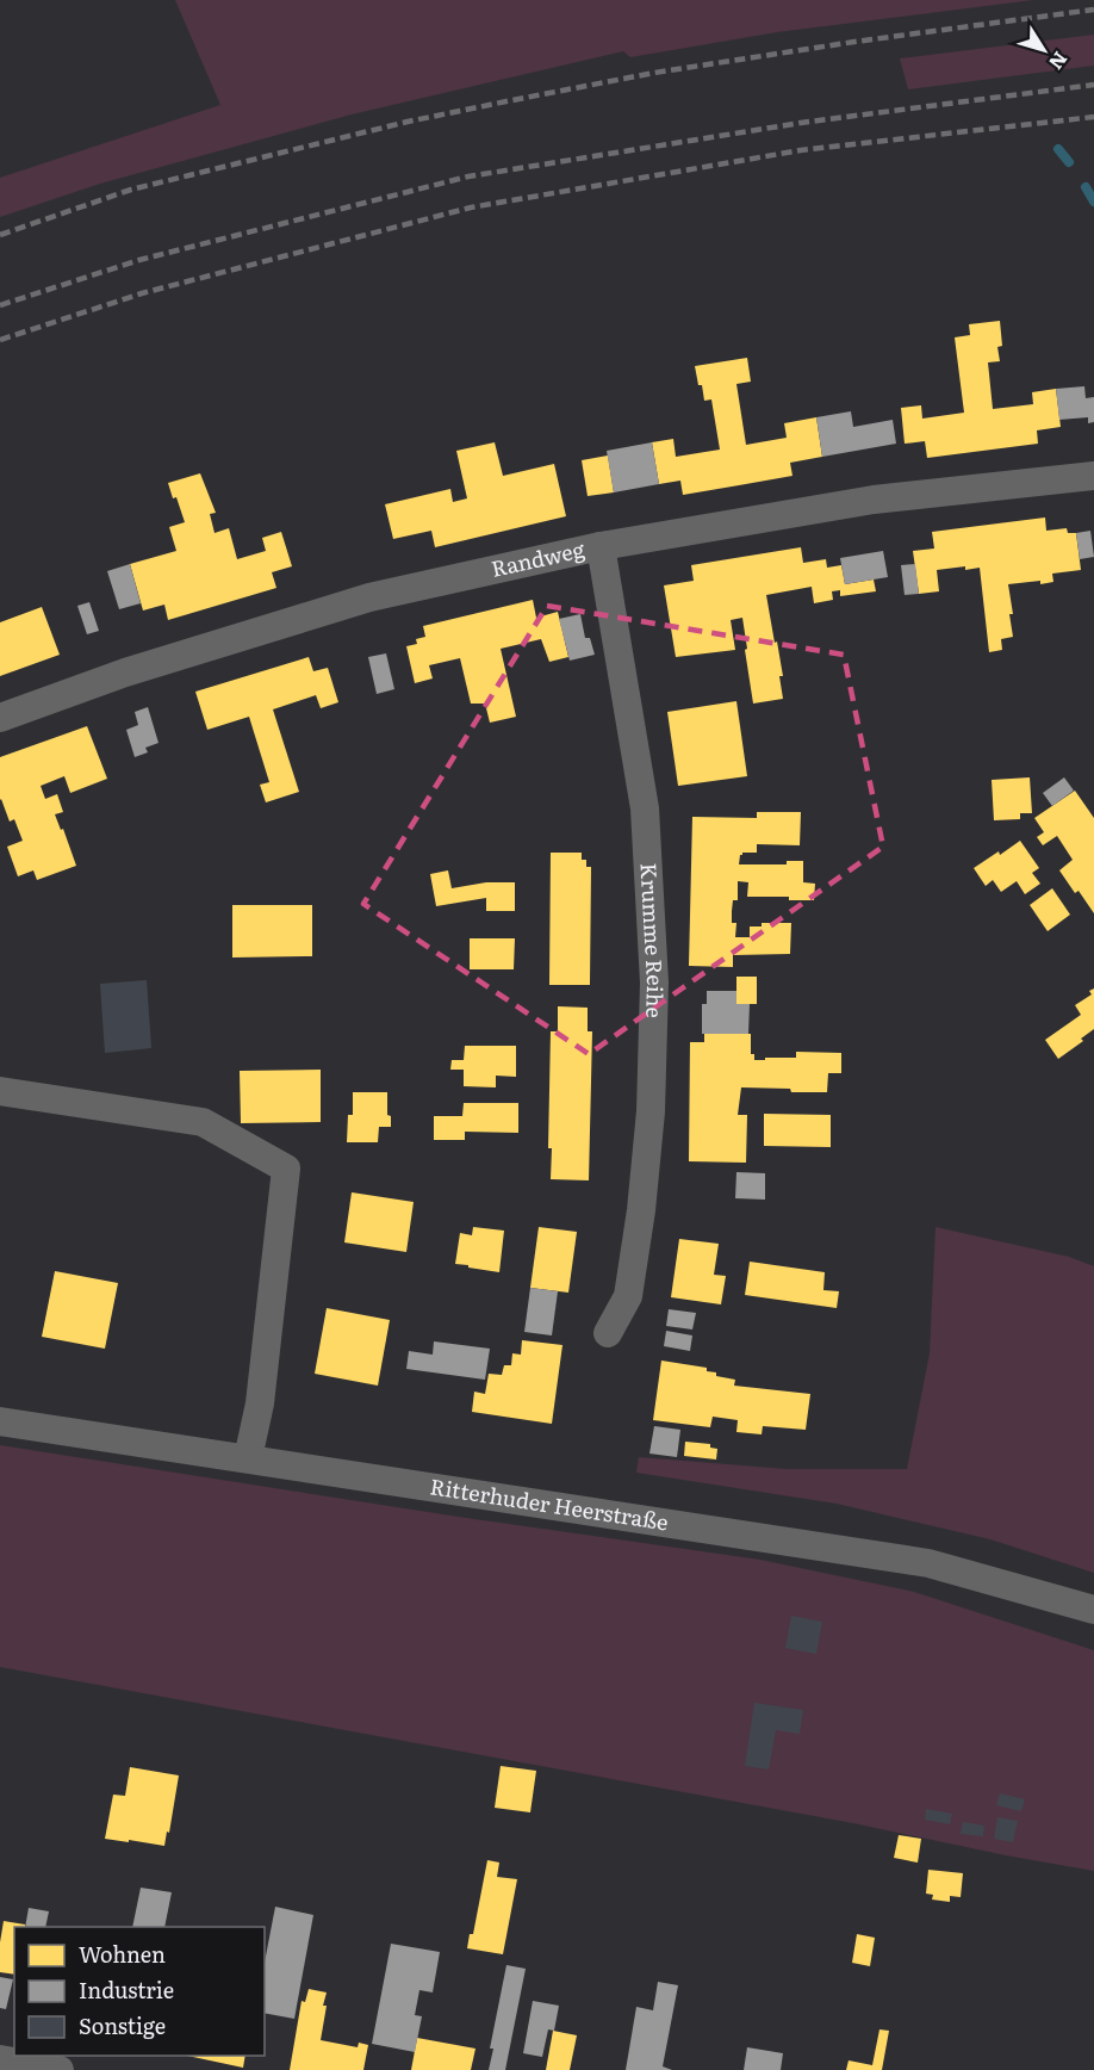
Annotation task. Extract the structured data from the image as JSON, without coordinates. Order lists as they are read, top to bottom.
{
  "streets": {
    "street": ["Randweg", "Krumme Reihe", "Ritterhuder Heerstraße"]
  },
  "crossings": [
    ["Randweg", "Krumme Reihe"]
  ],
  "legend": ["Wohnen", "Industrie", "Sonstige"],
  "north": "bottom right"
}
